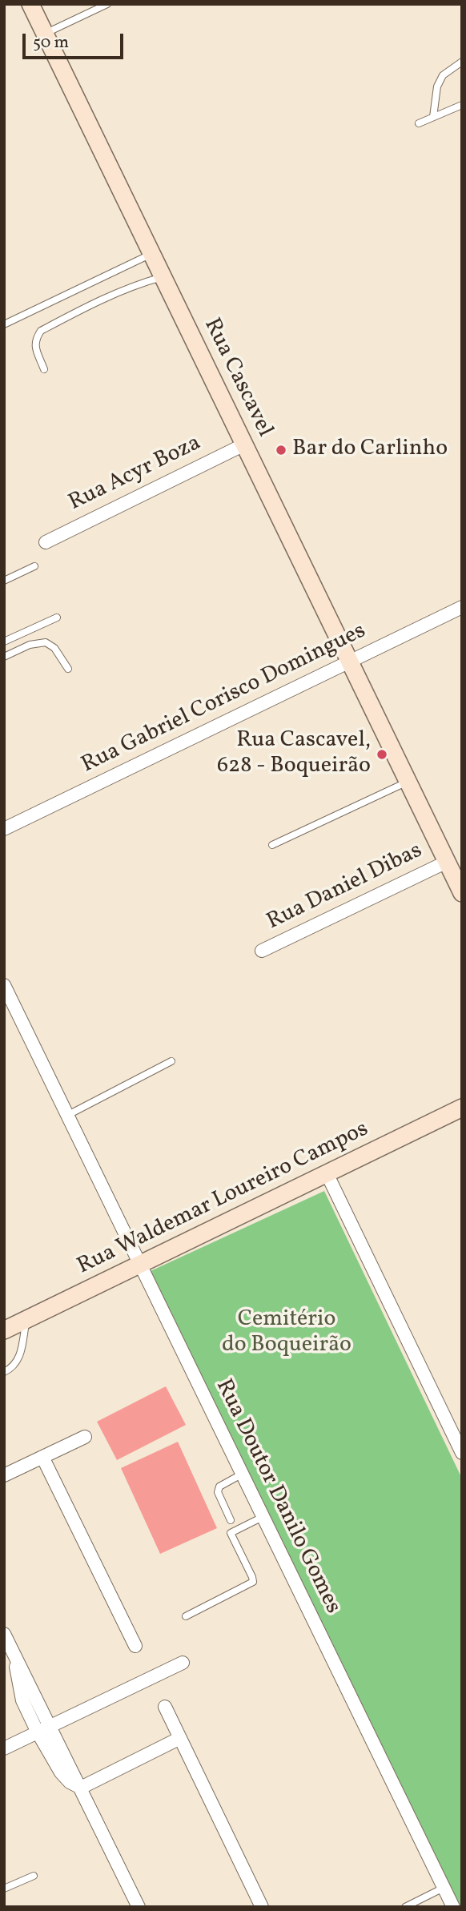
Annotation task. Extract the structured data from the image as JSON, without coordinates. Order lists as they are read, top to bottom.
{
  "streets": {
    "main road": ["Rua Cascavel", "Rua Waldemar Loureiro Campos"],
    "street": [
      "Rua Acyr Boza",
      "Rua Gabriel Corisco Domingues",
      "Rua Daniel Dibas",
      "Rua Doutor Danilo Gomes"
    ]
  },
  "crossings": [
    ["Rua Cascavel", "Rua Acyr Boza"],
    ["Rua Cascavel", "Rua Gabriel Corisco Domingues"],
    ["Rua Cascavel", "Rua Daniel Dibas"],
    ["Rua Waldemar Loureiro Campos", "Rua Doutor Danilo Gomes"]
  ],
  "parks": ["Cemitério do Boqueirão"],
  "places": ["Bar do Carlinho", "Rua Cascavel, 628 - Boqueirão"],
  "scale_bar": "50 m"
}
